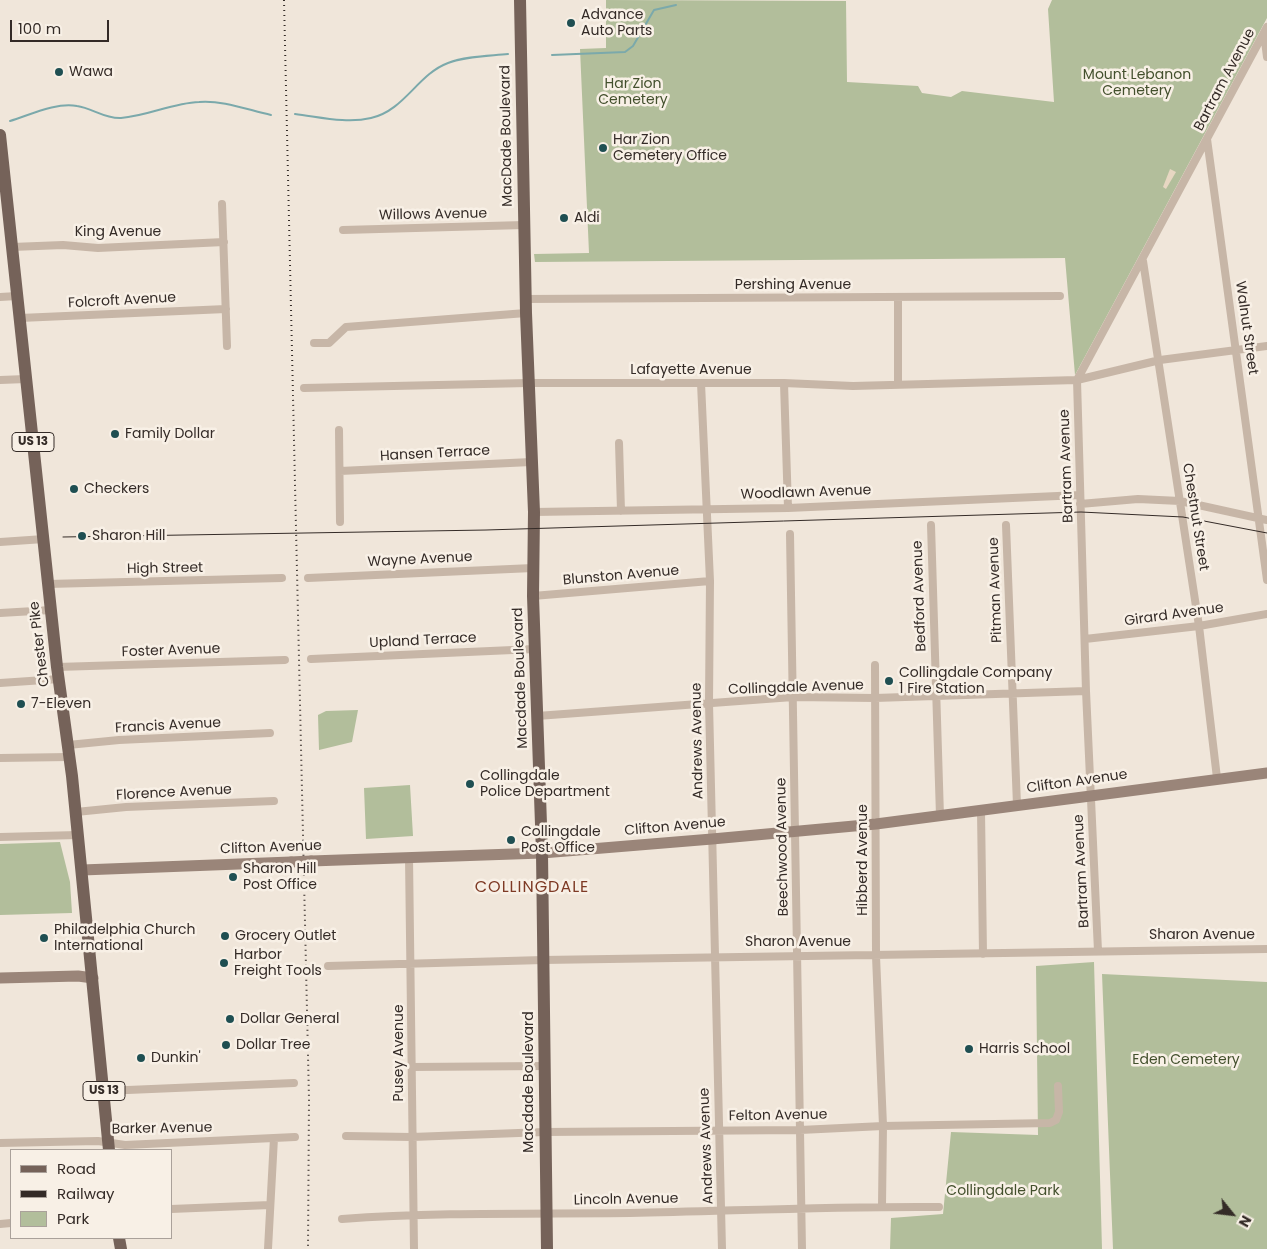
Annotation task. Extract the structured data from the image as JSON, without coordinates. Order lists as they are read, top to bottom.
{
  "streets": {
    "main road": [
      "MacDade Boulevard",
      "US 13",
      "Chester Pike",
      "Macdade Boulevard"
    ],
    "street": [
      "Bartram Avenue",
      "Willows Avenue",
      "King Avenue",
      "Pershing Avenue",
      "Folcroft Avenue",
      "Walnut Street",
      "Lafayette Avenue",
      "Hansen Terrace",
      "Woodlawn Avenue",
      "Chestnut Street",
      "Wayne Avenue",
      "High Street",
      "Blunston Avenue",
      "Pitman Avenue",
      "Bedford Avenue",
      "Girard Avenue",
      "Upland Terrace",
      "Foster Avenue",
      "Collingdale Avenue",
      "Francis Avenue",
      "Andrews Avenue",
      "Clifton Avenue",
      "Florence Avenue",
      "Beechwood Avenue",
      "Hibberd Avenue",
      "Sharon Avenue",
      "Pusey Avenue",
      "Felton Avenue",
      "Barker Avenue",
      "Lincoln Avenue"
    ]
  },
  "crossings": [
    ["Bartram Avenue", "Walnut Street"],
    ["Bartram Avenue", "Lafayette Avenue"],
    ["Bartram Avenue", "Woodlawn Avenue"],
    ["Bartram Avenue", "Chestnut Street"],
    ["Bartram Avenue", "Girard Avenue"],
    ["Bartram Avenue", "Collingdale Avenue"],
    ["Bartram Avenue", "Clifton Avenue"],
    ["Bartram Avenue", "Sharon Avenue"],
    ["MacDade Boulevard", "Willows Avenue"],
    ["MacDade Boulevard", "Macdade Boulevard"],
    ["Willows Avenue", "Macdade Boulevard"],
    ["King Avenue", "Chester Pike"],
    ["Pershing Avenue", "Macdade Boulevard"],
    ["Folcroft Avenue", "Chester Pike"],
    ["Walnut Street", "Lafayette Avenue"],
    ["Lafayette Avenue", "Chestnut Street"],
    ["Lafayette Avenue", "Macdade Boulevard"],
    ["Lafayette Avenue", "Andrews Avenue"],
    ["Hansen Terrace", "Macdade Boulevard"],
    ["Woodlawn Avenue", "Macdade Boulevard"],
    ["Woodlawn Avenue", "Andrews Avenue"],
    ["Chestnut Street", "Girard Avenue"],
    ["Chestnut Street", "Clifton Avenue"],
    ["Wayne Avenue", "Macdade Boulevard"],
    ["High Street", "Chester Pike"],
    ["Blunston Avenue", "Macdade Boulevard"],
    ["Blunston Avenue", "Andrews Avenue"],
    ["Pitman Avenue", "Collingdale Avenue"],
    ["Pitman Avenue", "Clifton Avenue"],
    ["Bedford Avenue", "Collingdale Avenue"],
    ["Bedford Avenue", "Clifton Avenue"],
    ["Upland Terrace", "Macdade Boulevard"],
    ["Chester Pike", "Foster Avenue"],
    ["Chester Pike", "Francis Avenue"],
    ["Chester Pike", "Clifton Avenue"],
    ["Chester Pike", "Florence Avenue"],
    ["Chester Pike", "Barker Avenue"],
    ["Macdade Boulevard", "Collingdale Avenue"],
    ["Macdade Boulevard", "Clifton Avenue"],
    ["Macdade Boulevard", "Sharon Avenue"],
    ["Macdade Boulevard", "Felton Avenue"],
    ["Macdade Boulevard", "Lincoln Avenue"],
    ["Collingdale Avenue", "Andrews Avenue"],
    ["Collingdale Avenue", "Beechwood Avenue"],
    ["Collingdale Avenue", "Hibberd Avenue"],
    ["Andrews Avenue", "Clifton Avenue"],
    ["Andrews Avenue", "Sharon Avenue"],
    ["Andrews Avenue", "Felton Avenue"],
    ["Andrews Avenue", "Lincoln Avenue"],
    ["Clifton Avenue", "Beechwood Avenue"],
    ["Clifton Avenue", "Hibberd Avenue"],
    ["Clifton Avenue", "Pusey Avenue"],
    ["Beechwood Avenue", "Sharon Avenue"],
    ["Beechwood Avenue", "Felton Avenue"],
    ["Beechwood Avenue", "Lincoln Avenue"],
    ["Hibberd Avenue", "Sharon Avenue"],
    ["Hibberd Avenue", "Felton Avenue"],
    ["Hibberd Avenue", "Lincoln Avenue"],
    ["Sharon Avenue", "Pusey Avenue"],
    ["Pusey Avenue", "Felton Avenue"],
    ["Pusey Avenue", "Lincoln Avenue"]
  ],
  "districts": ["COLLINGDALE"],
  "parks": [
    "Mount Lebanon Cemetery",
    "Har Zion Cemetery",
    "Eden Cemetery",
    "Collingdale Park"
  ],
  "places": [
    "Advance Auto Parts",
    "Wawa",
    "Har Zion Cemetery Office",
    "Aldi",
    "Family Dollar",
    "Checkers",
    "Sharon Hill",
    "Collingdale Company 1 Fire Station",
    "7-Eleven",
    "Collingdale Police Department",
    "Collingdale Post Office",
    "Sharon Hill Post Office",
    "Grocery Outlet",
    "Philadelphia Church International",
    "Harbor Freight Tools",
    "Dollar General",
    "Dollar Tree",
    "Harris School",
    "Dunkin'"
  ],
  "legend": ["Road", "Railway", "Park"],
  "scale_bar": "100 m",
  "north": "bottom right"
}
